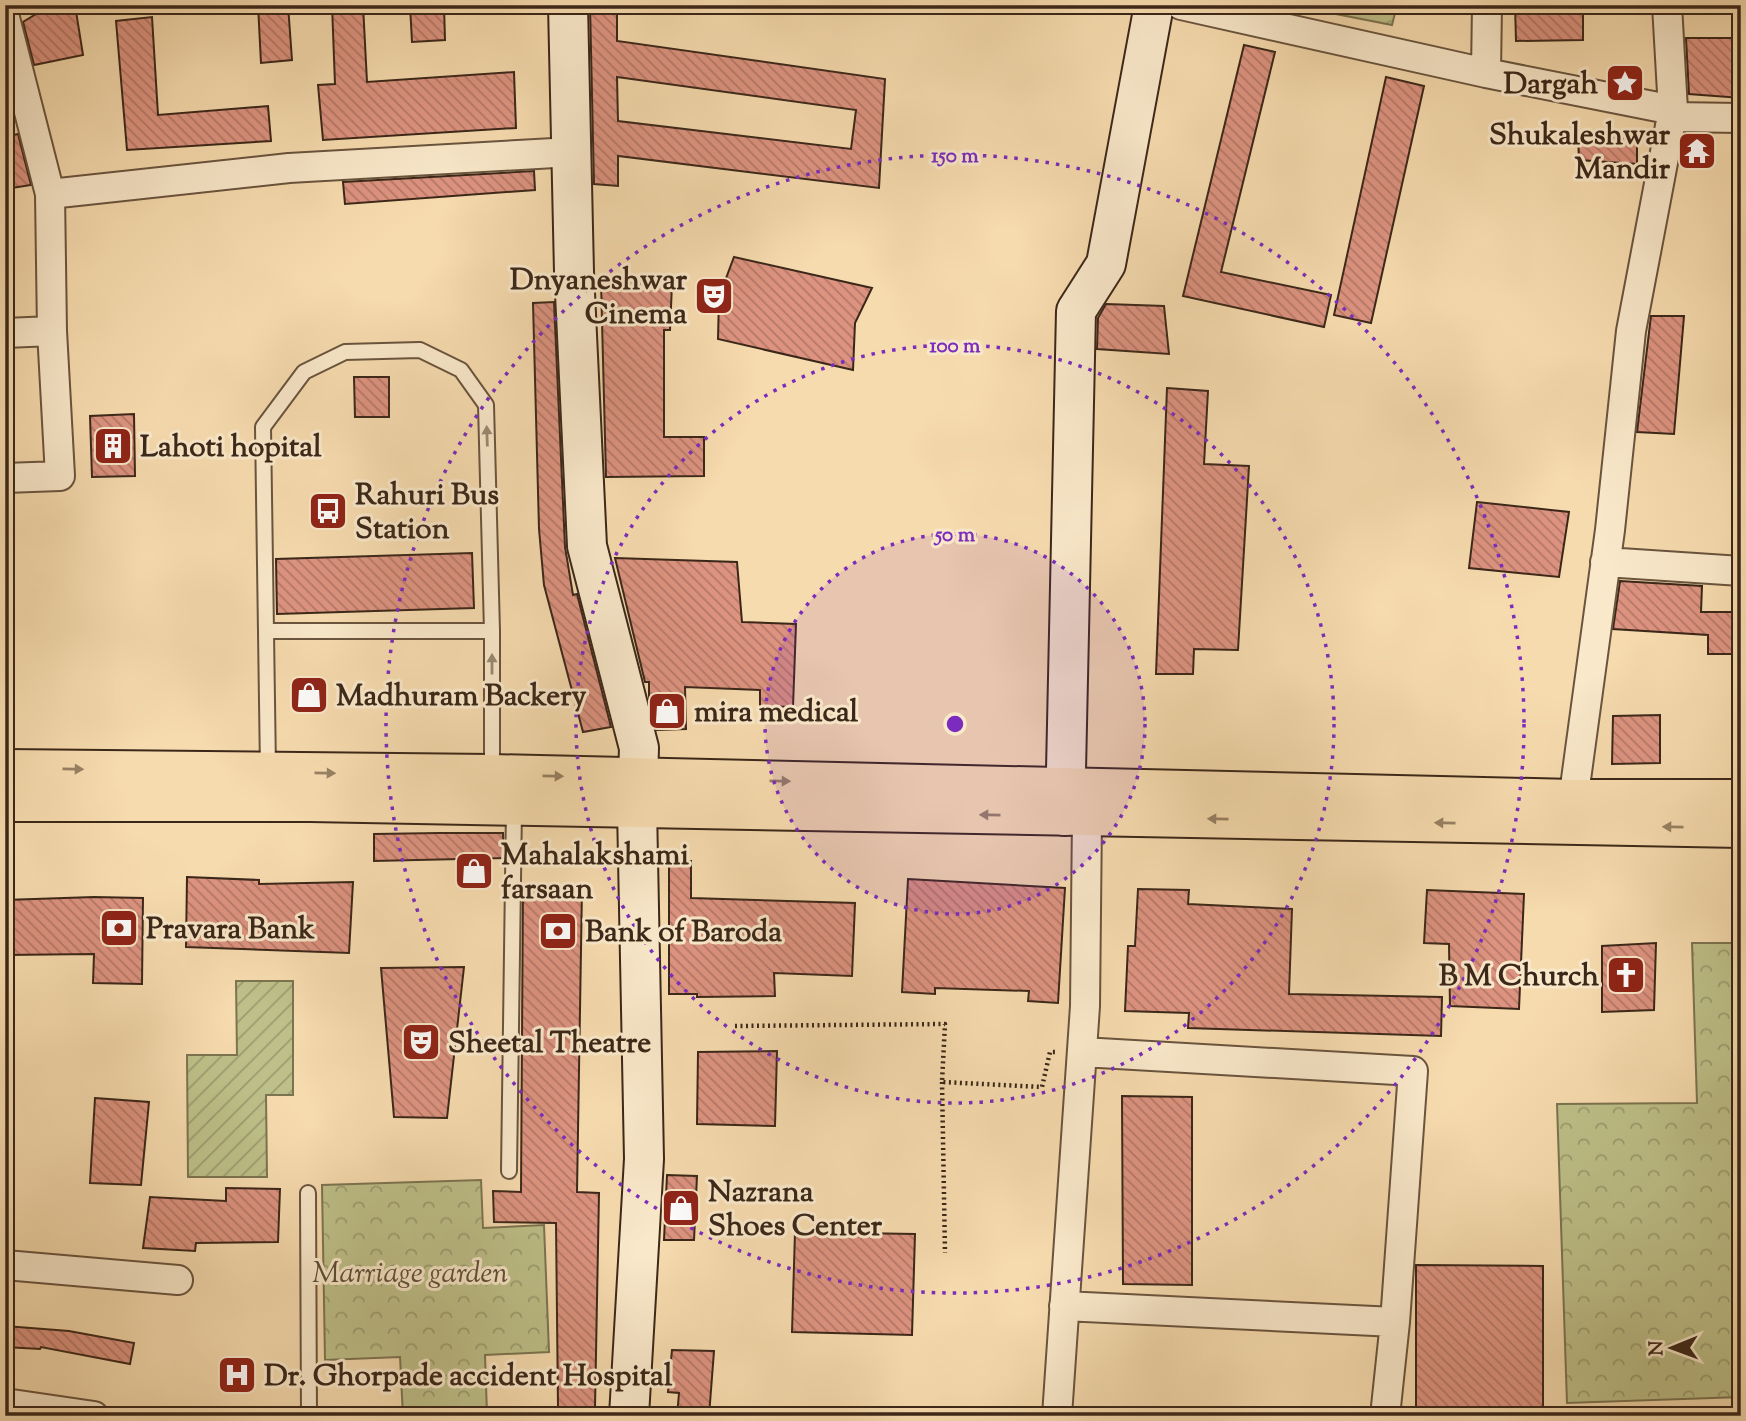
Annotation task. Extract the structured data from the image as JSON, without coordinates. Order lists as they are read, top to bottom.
{
  "parks": ["Marriage garden"],
  "places": {
    "place": ["Dargah"],
    "temple": ["Shukaleshwar Mandir"],
    "theatre": ["Dnyaneshwar Cinema", "Sheetal Theatre"],
    "building": ["Lahoti hopital"],
    "bus stop": ["Rahuri Bus Station"],
    "shop": [
      "Madhuram Backery",
      "mira medical",
      "Mahalakshami farsaan",
      "Nazrana Shoes Center"
    ],
    "bank": ["Pravara Bank", "Bank of Baroda"],
    "church": ["B M Church"],
    "hospital": ["Dr. Ghorpade accident Hospital"]
  },
  "north": "left",
  "rings": ["150 m", "100 m", "50 m"]
}
